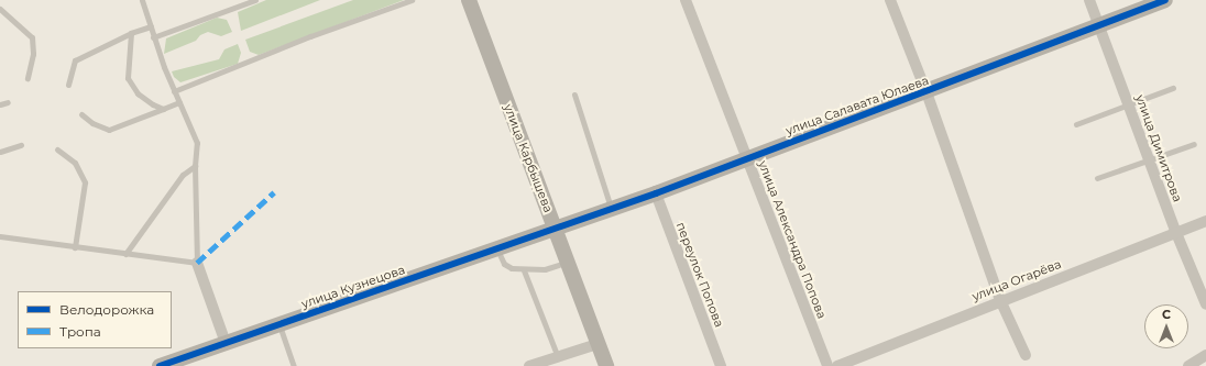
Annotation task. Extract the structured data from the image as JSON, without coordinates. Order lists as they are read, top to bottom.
{
  "streets": {
    "street": [
      "улица Салавата Юлаева",
      "улица Димитрова",
      "улица Карбышева",
      "улица Александра Попова",
      "переулок Попова",
      "улица Огарёва",
      "улица Кузнецова"
    ]
  },
  "crossings": [
    ["улица Салавата Юлаева", "улица Димитрова"],
    ["улица Салавата Юлаева", "улица Карбышева"],
    ["улица Салавата Юлаева", "улица Александра Попова"],
    ["улица Салавата Юлаева", "переулок Попова"],
    ["улица Салавата Юлаева", "улица Кузнецова"],
    ["улица Димитрова", "улица Огарёва"],
    ["улица Карбышева", "улица Кузнецова"]
  ],
  "legend": ["Велодорожка", "Тропа"],
  "north": "top"
}
